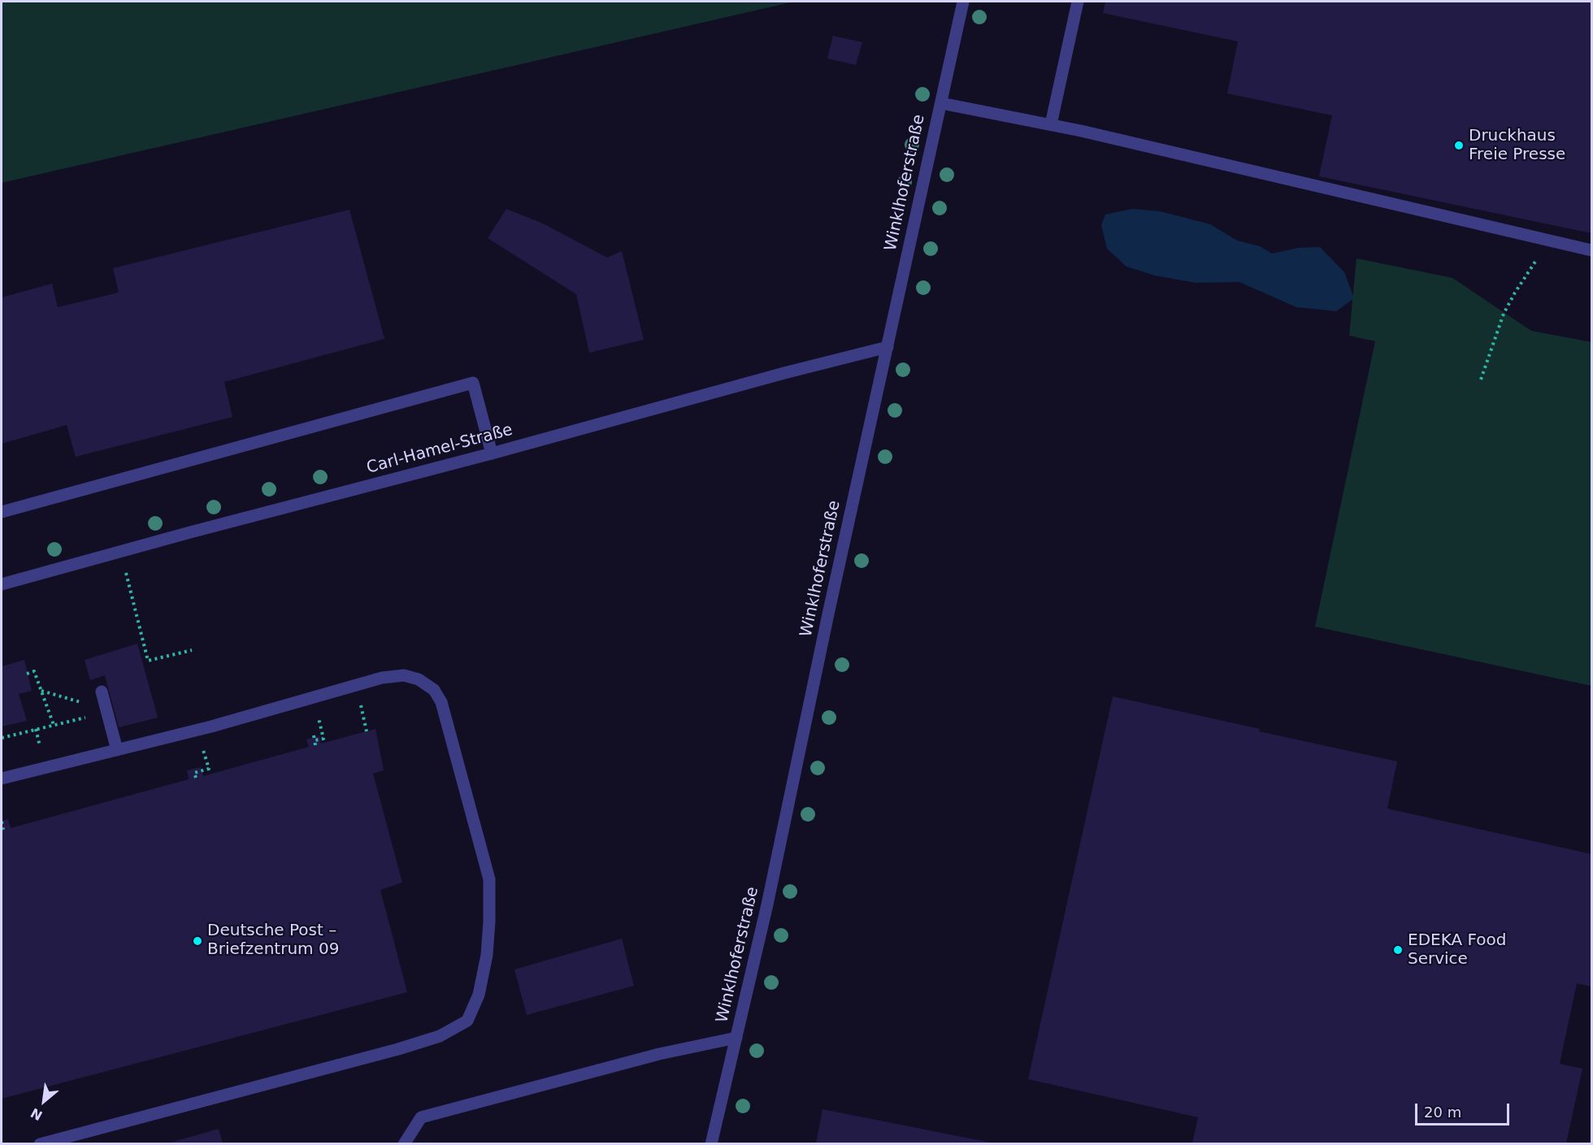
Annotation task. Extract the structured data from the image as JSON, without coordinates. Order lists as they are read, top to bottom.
{
  "streets": {
    "street": ["Winklhoferstraße", "Carl-Hamel-Straße"]
  },
  "crossings": [
    ["Winklhoferstraße", "Carl-Hamel-Straße"]
  ],
  "places": ["Druckhaus Freie Presse", "Deutsche Post – Briefzentrum 09", "EDEKA Food Service"],
  "scale_bar": "20 m",
  "north": "bottom left"
}
